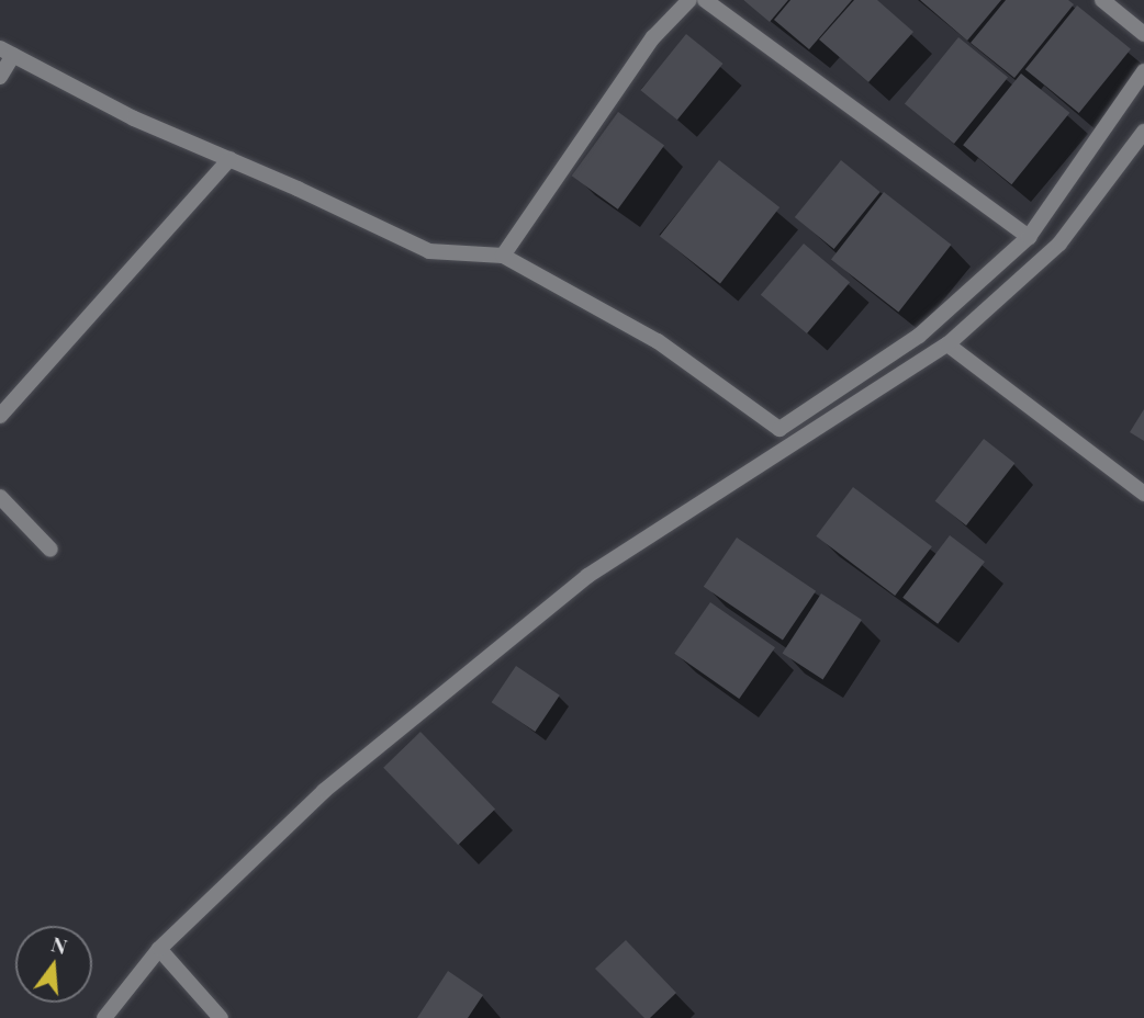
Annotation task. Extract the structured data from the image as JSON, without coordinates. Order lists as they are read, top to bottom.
{
  "north": "top"
}
